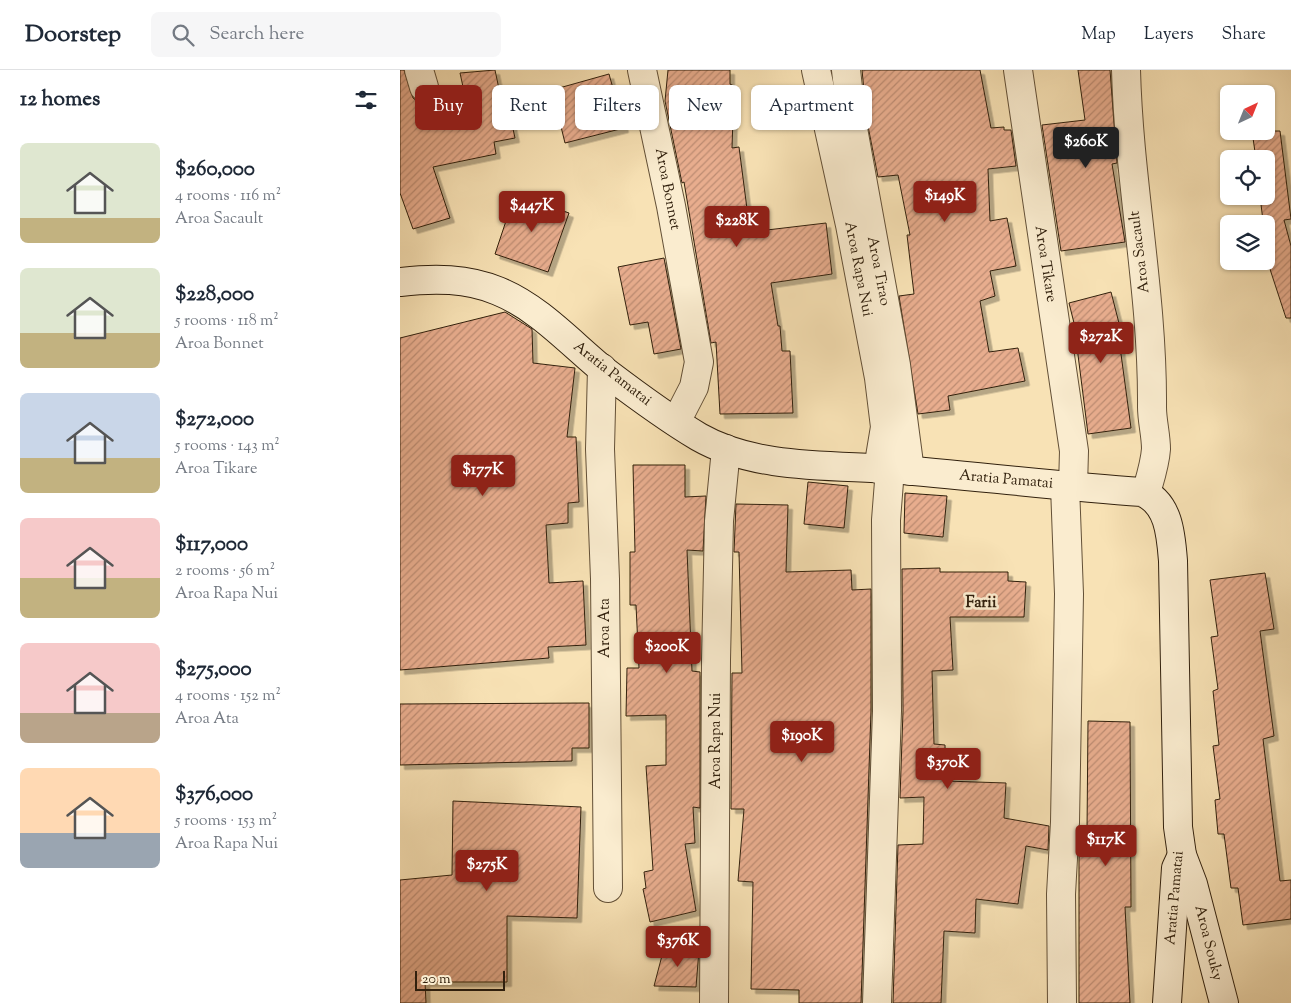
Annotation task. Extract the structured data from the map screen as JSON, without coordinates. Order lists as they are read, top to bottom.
{
  "streets": {
    "street": [
      "Aroa Bonnet",
      "Aroa Sacault",
      "Aroa Tikare",
      "Aroa Rapa Nui",
      "Aroa Tirao",
      "Aratia Pamatai",
      "Aroa Ata",
      "Aroa Souky"
    ]
  },
  "crossings": [
    ["Aroa Bonnet", "Aratia Pamatai"],
    ["Aroa Sacault", "Aratia Pamatai"],
    ["Aroa Tikare", "Aratia Pamatai"],
    ["Aroa Rapa Nui", "Aroa Tirao"],
    ["Aroa Rapa Nui", "Aratia Pamatai"],
    ["Aroa Tirao", "Aratia Pamatai"],
    ["Aratia Pamatai", "Aroa Ata"],
    ["Aratia Pamatai", "Aroa Souky"]
  ],
  "districts": ["Farii"],
  "scale_bar": "20 m",
  "north": "top right",
  "page": {
    "header": "Doorstep",
    "search": "Search here",
    "nav": ["Map", "Layers", "Share"],
    "heading": "12 homes",
    "chip": [
      "Buy",
      "Rent",
      "Filters",
      "New",
      "Apartment"
    ],
    "price": [
      "$260K",
      "$149K",
      "$447K",
      "$228K",
      "$272K",
      "$177K",
      "$200K",
      "$190K",
      "$370K",
      "$117K",
      "$275K",
      "$376K"
    ],
    "list": [
      {
        "name": "$260,000",
        "note": "4 rooms · 116 m² · Aroa Sacault"
      },
      {
        "name": "$228,000",
        "note": "5 rooms · 118 m² · Aroa Bonnet"
      },
      {
        "name": "$272,000",
        "note": "5 rooms · 143 m² · Aroa Tikare"
      },
      {
        "name": "$117,000",
        "note": "2 rooms · 56 m² · Aroa Rapa Nui"
      },
      {
        "name": "$275,000",
        "note": "4 rooms · 152 m² · Aroa Ata"
      },
      {
        "name": "$376,000",
        "note": "5 rooms · 153 m² · Aroa Rapa Nui"
      }
    ],
    "scale": "20 m"
  }
}
